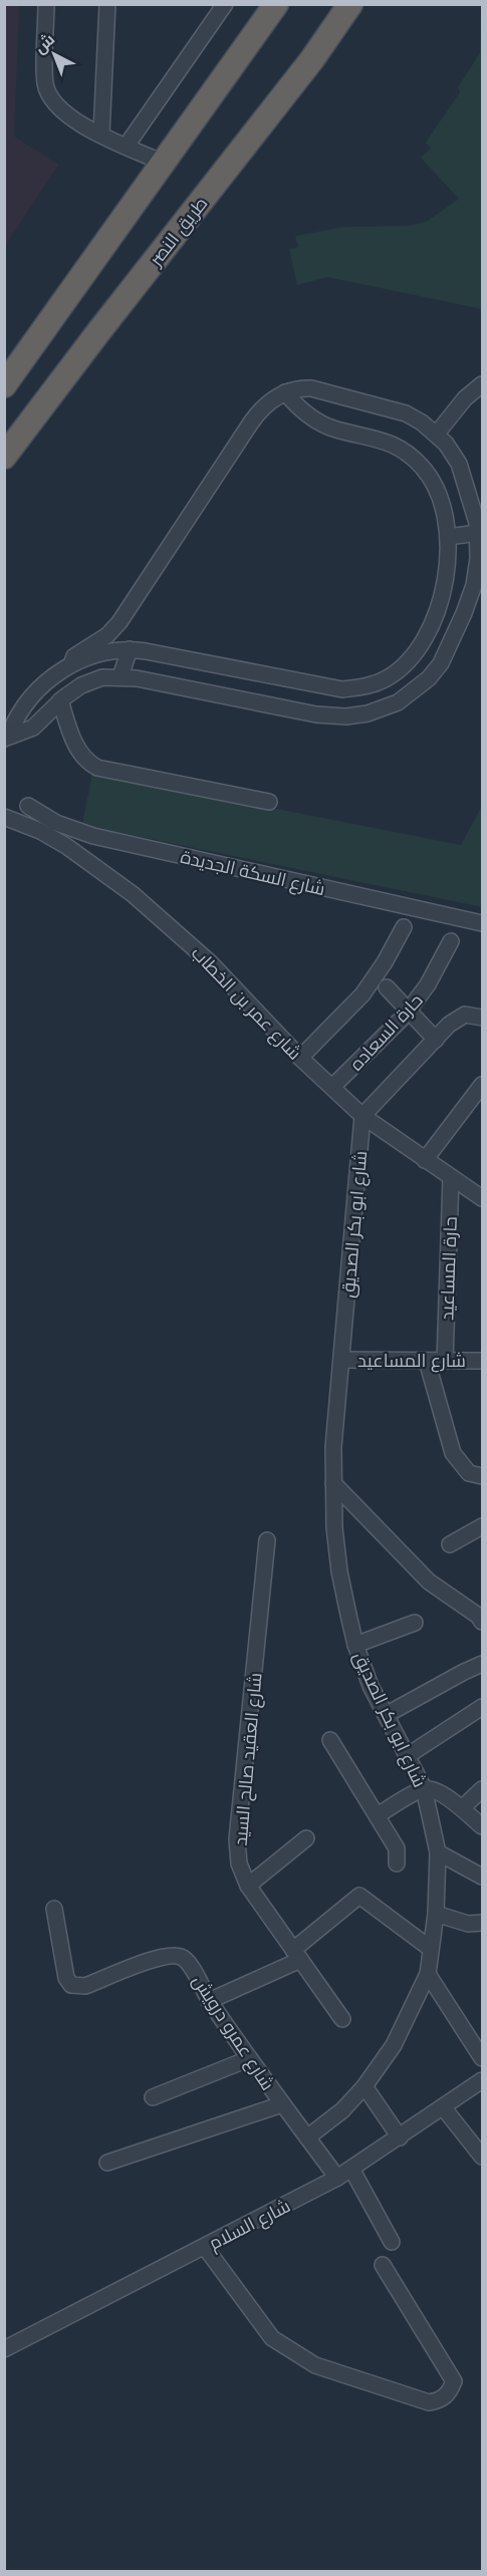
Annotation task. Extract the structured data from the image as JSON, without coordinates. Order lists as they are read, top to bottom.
{
  "streets": {
    "highway": ["طريق النصر"],
    "street": [
      "شارع السكة الجديدة",
      "شارع عمر بن الخطاب",
      "حارة السعاده",
      "شارع ابو بكر الصديق",
      "حارة المساعيد",
      "شارع المساعيد",
      "شارع العقيد صالح السيد",
      "شارع عمرو درويش",
      "شارع السلام"
    ]
  },
  "crossings": [
    ["شارع عمر بن الخطاب", "حارة السعاده"],
    ["شارع عمر بن الخطاب", "شارع ابو بكر الصديق"],
    ["شارع عمر بن الخطاب", "حارة المساعيد"],
    ["شارع ابو بكر الصديق", "شارع المساعيد"],
    ["شارع ابو بكر الصديق", "شارع عمرو درويش"],
    ["حارة المساعيد", "شارع المساعيد"],
    ["شارع عمرو درويش", "شارع السلام"]
  ],
  "north": "top left"
}
